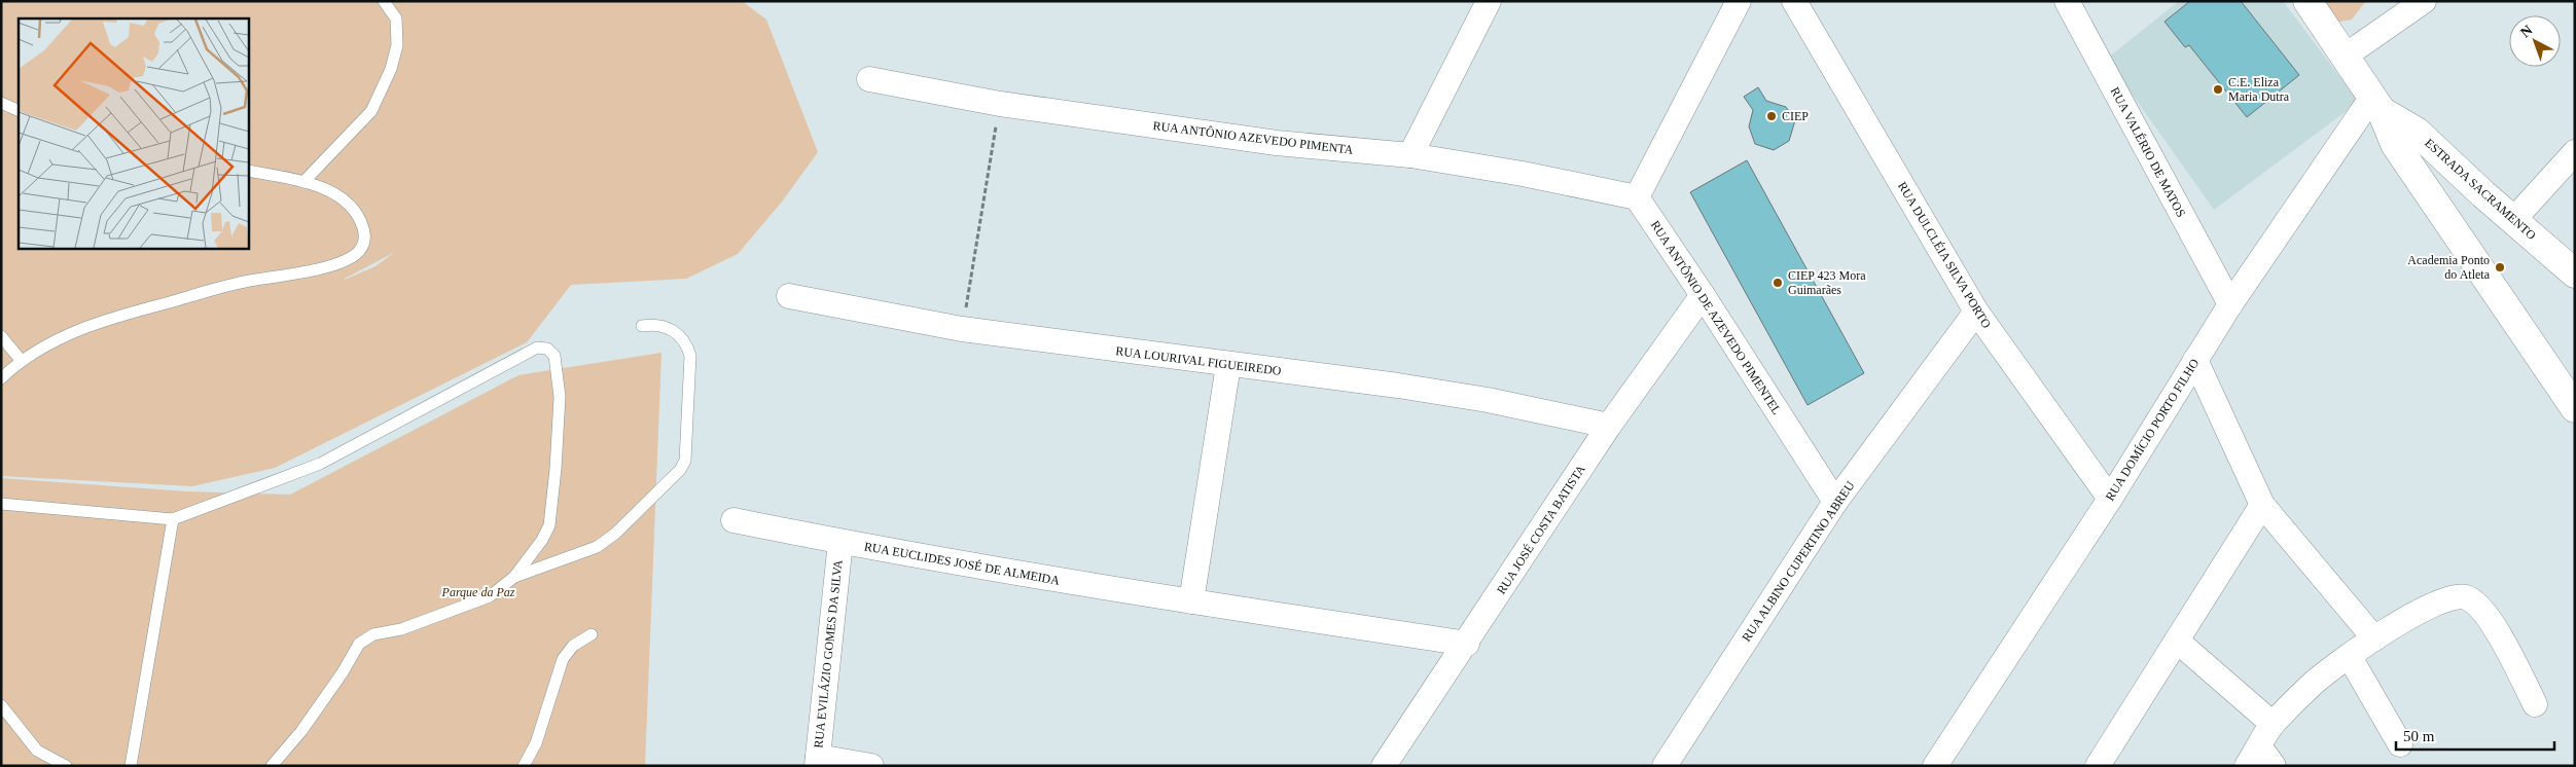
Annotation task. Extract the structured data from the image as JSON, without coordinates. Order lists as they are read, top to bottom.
{
  "streets": {
    "main road": ["ESTRADA SACRAMENTO"],
    "street": [
      "RUA ANTÔNIO AZEVEDO PIMENTA",
      "RUA VALÉRIO DE MATOS",
      "RUA DULCLÉIA SILVA PORTO",
      "RUA ANTÔNIO DE AZEVEDO PIMENTEL",
      "RUA LOURIVAL FIGUEIREDO",
      "RUA DOMÍCIO PORTO FILHO",
      "RUA JOSÉ COSTA BATISTA",
      "RUA ALBINO CUPERTINO ABREU",
      "RUA EUCLIDES JOSÉ DE ALMEIDA",
      "RUA EVILÁZIO GOMES DA SILVA"
    ]
  },
  "crossings": [
    ["RUA ANTÔNIO AZEVEDO PIMENTA", "RUA ANTÔNIO DE AZEVEDO PIMENTEL"],
    ["RUA VALÉRIO DE MATOS", "RUA DOMÍCIO PORTO FILHO"],
    ["ESTRADA SACRAMENTO", "RUA DOMÍCIO PORTO FILHO"],
    ["RUA DULCLÉIA SILVA PORTO", "RUA DOMÍCIO PORTO FILHO"],
    ["RUA DULCLÉIA SILVA PORTO", "RUA ALBINO CUPERTINO ABREU"],
    ["RUA ANTÔNIO DE AZEVEDO PIMENTEL", "RUA JOSÉ COSTA BATISTA"],
    ["RUA ANTÔNIO DE AZEVEDO PIMENTEL", "RUA ALBINO CUPERTINO ABREU"],
    ["RUA LOURIVAL FIGUEIREDO", "RUA JOSÉ COSTA BATISTA"],
    ["RUA JOSÉ COSTA BATISTA", "RUA EUCLIDES JOSÉ DE ALMEIDA"],
    ["RUA EUCLIDES JOSÉ DE ALMEIDA", "RUA EVILÁZIO GOMES DA SILVA"]
  ],
  "parks": ["Parque da Paz"],
  "places": [
    "C.E. Eliza Maria Dutra",
    "CIEP",
    "Academia Ponto do Atleta",
    "CIEP 423 Mora Guimarães"
  ],
  "scale_bar": "50 m",
  "north": "top left"
}
